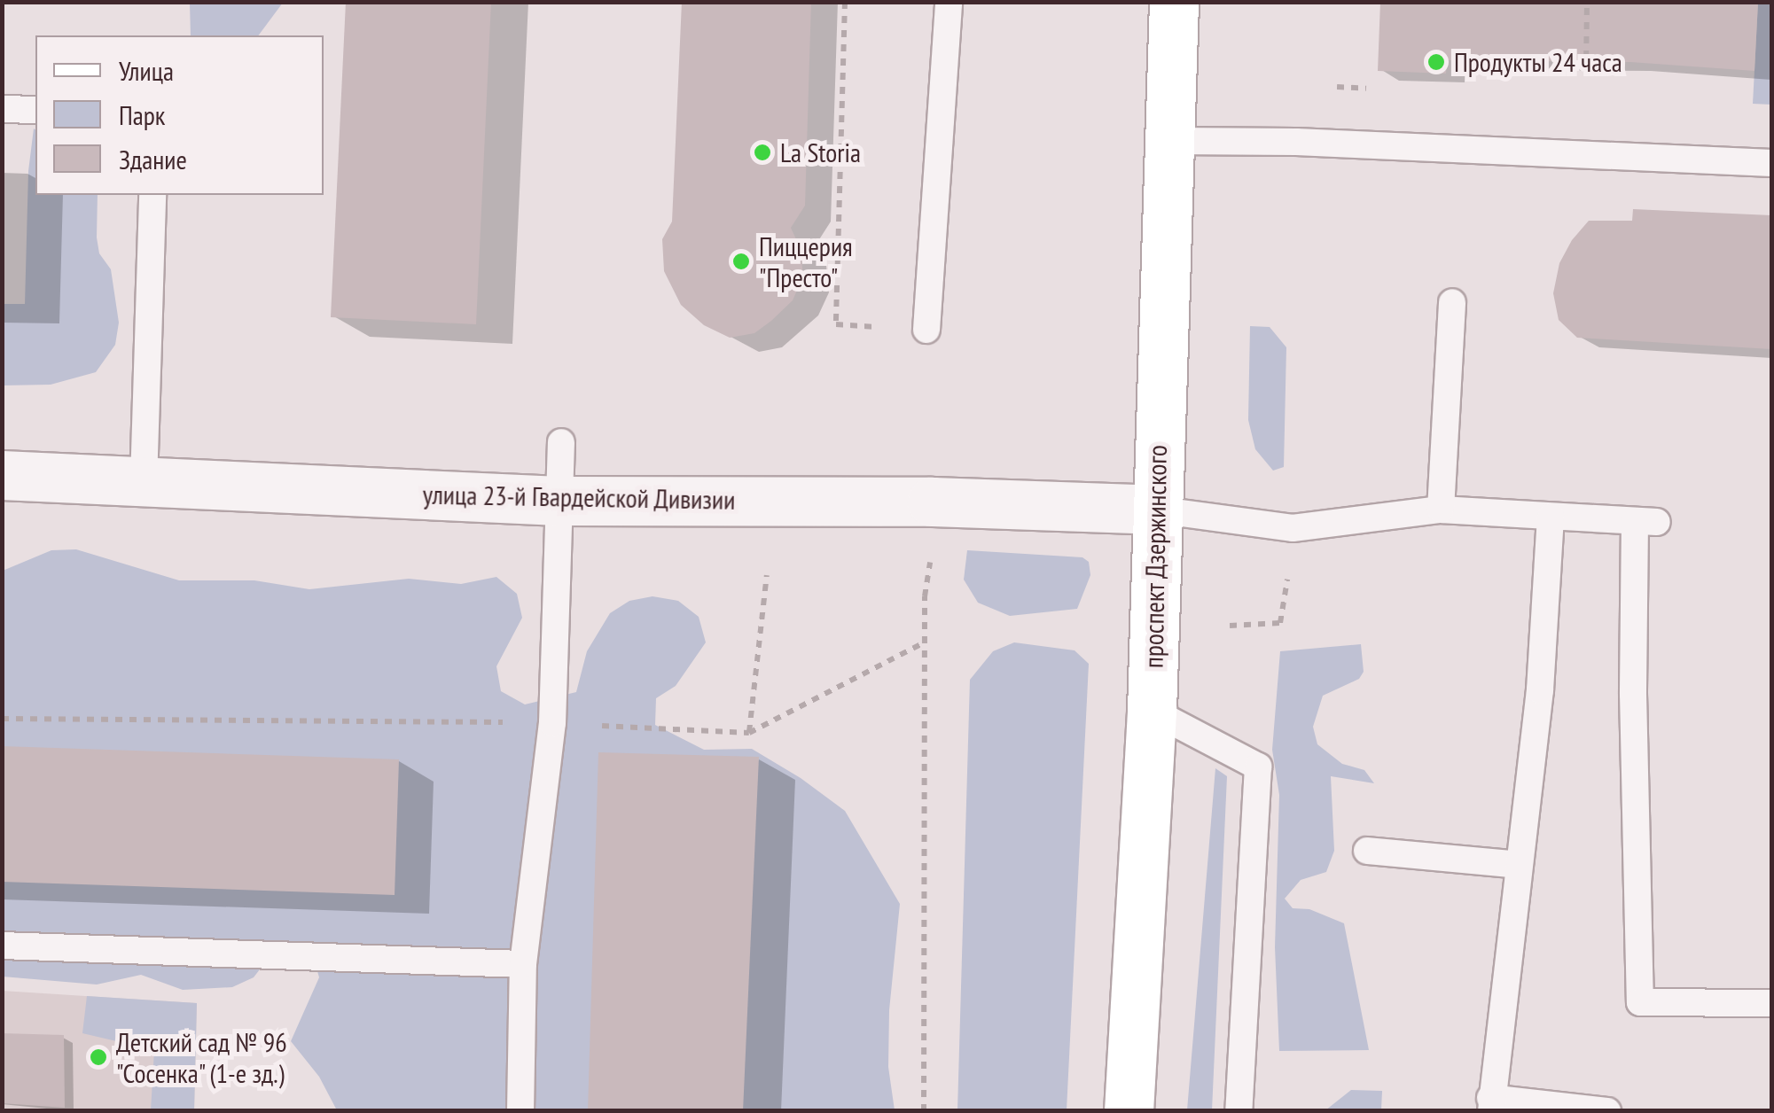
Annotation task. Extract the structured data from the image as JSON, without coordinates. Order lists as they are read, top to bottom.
{
  "streets": {
    "main road": ["проспект Дзержинского"],
    "street": ["улица 23-й Гвардейской Дивизии"]
  },
  "crossings": [
    ["улица 23-й Гвардейской Дивизии", "проспект Дзержинского"]
  ],
  "places": [
    "Продукты 24 часа",
    "La Storia",
    "Пиццерия \"Престо\"",
    "Детский сад № 96 \"Сосенка\" (1-е зд.)"
  ],
  "legend": ["Улица", "Парк", "Здание"]
}
